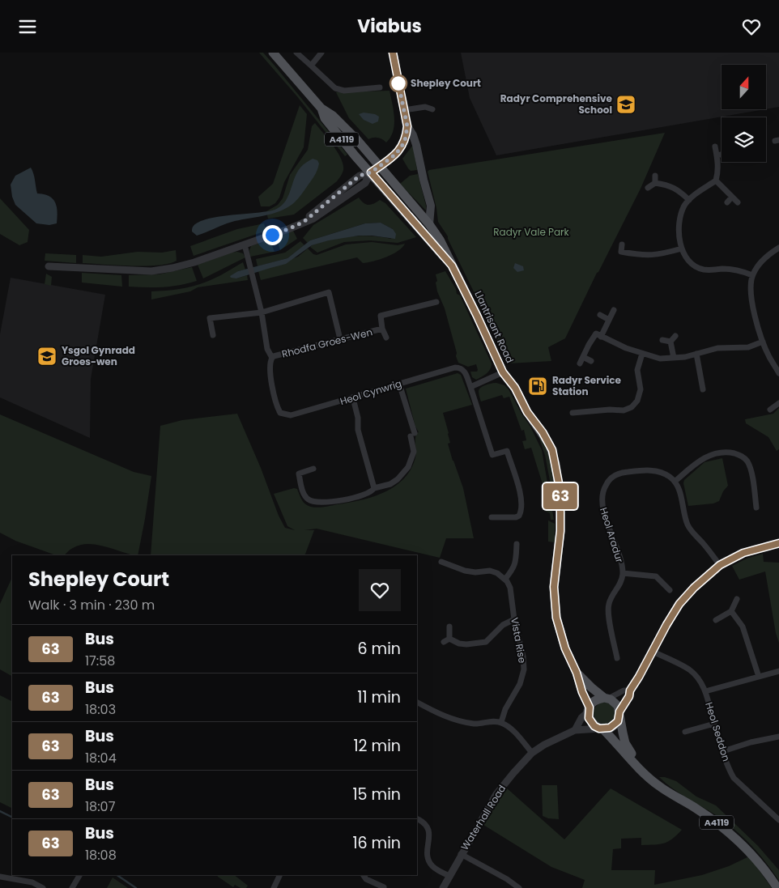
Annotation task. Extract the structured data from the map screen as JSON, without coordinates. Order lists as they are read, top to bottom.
{
  "streets": {
    "main road": ["A4119", "Llantrisant Road"],
    "street": [
      "Rhodfa Groes-Wen",
      "Heol Cynwrig",
      "Heol Aradur",
      "Vista Rise",
      "Heol Seddon",
      "Waterhall Road"
    ]
  },
  "crossings": [
    ["Llantrisant Road", "Waterhall Road"],
    ["Rhodfa Groes-Wen", "Heol Cynwrig"]
  ],
  "parks": ["Radyr Vale Park"],
  "places": {
    "other": ["Shepley Court"],
    "school or university": ["Radyr Comprehensive School", "Ysgol Gynradd Groes-wen"],
    "fuel station": ["Radyr Service Station"]
  },
  "lines": ["bus line 63"],
  "north": "top",
  "page": {
    "header": "Viabus",
    "on_map": "63",
    "heading": ["Shepley Court", "Walk · 3 min · 230 m"],
    "list": [
      {
        "mark": "63",
        "name": "Bus",
        "note": "17:58",
        "value": "6 min"
      },
      {
        "mark": "63",
        "name": "Bus",
        "note": "18:03",
        "value": "11 min"
      },
      {
        "mark": "63",
        "name": "Bus",
        "note": "18:04",
        "value": "12 min"
      },
      {
        "mark": "63",
        "name": "Bus",
        "note": "18:07",
        "value": "15 min"
      },
      {
        "mark": "63",
        "name": "Bus",
        "note": "18:08",
        "value": "16 min"
      }
    ]
  }
}
